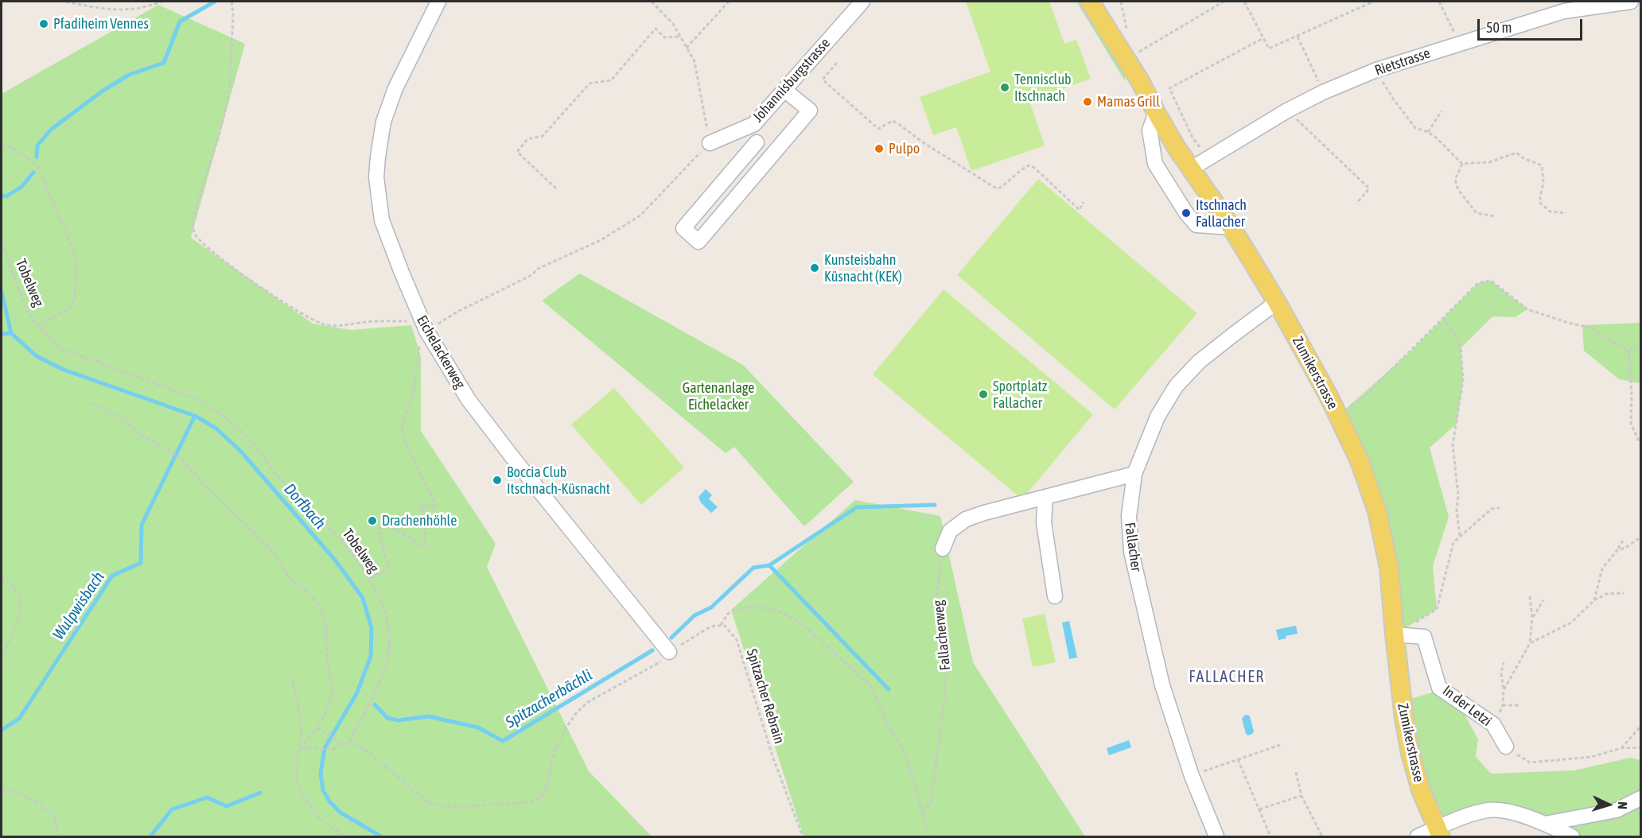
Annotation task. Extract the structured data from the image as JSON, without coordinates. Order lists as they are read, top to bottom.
{
  "streets": {
    "main road": ["Zumikerstrasse"],
    "street": [
      "Rietstrasse",
      "Johannisburgstrasse",
      "Eichelackerweg",
      "Fallacher",
      "In der Letzi"
    ],
    "path": ["Tobelweg", "Fallacherweg", "Spitzacher Rebrain"]
  },
  "crossings": [
    ["Rietstrasse", "Zumikerstrasse"],
    ["Zumikerstrasse", "Fallacher"],
    ["Zumikerstrasse", "In der Letzi"]
  ],
  "districts": ["FALLACHER"],
  "water": ["Dorfbach", "Wulpwisbach", "Spitzacherbächli"],
  "parks": ["Gartenanlage Eichelacker"],
  "places": [
    "Pfadiheim Vennes",
    "Tennisclub Itschnach",
    "Mamas Grill",
    "Pulpo",
    "Itschnach Fallacher",
    "Kunsteisbahn Küsnacht (KEK)",
    "Sportplatz Fallacher",
    "Boccia Club Itschnach-Küsnacht",
    "Drachenhöhle"
  ],
  "scale_bar": "50 m",
  "north": "right"
}
